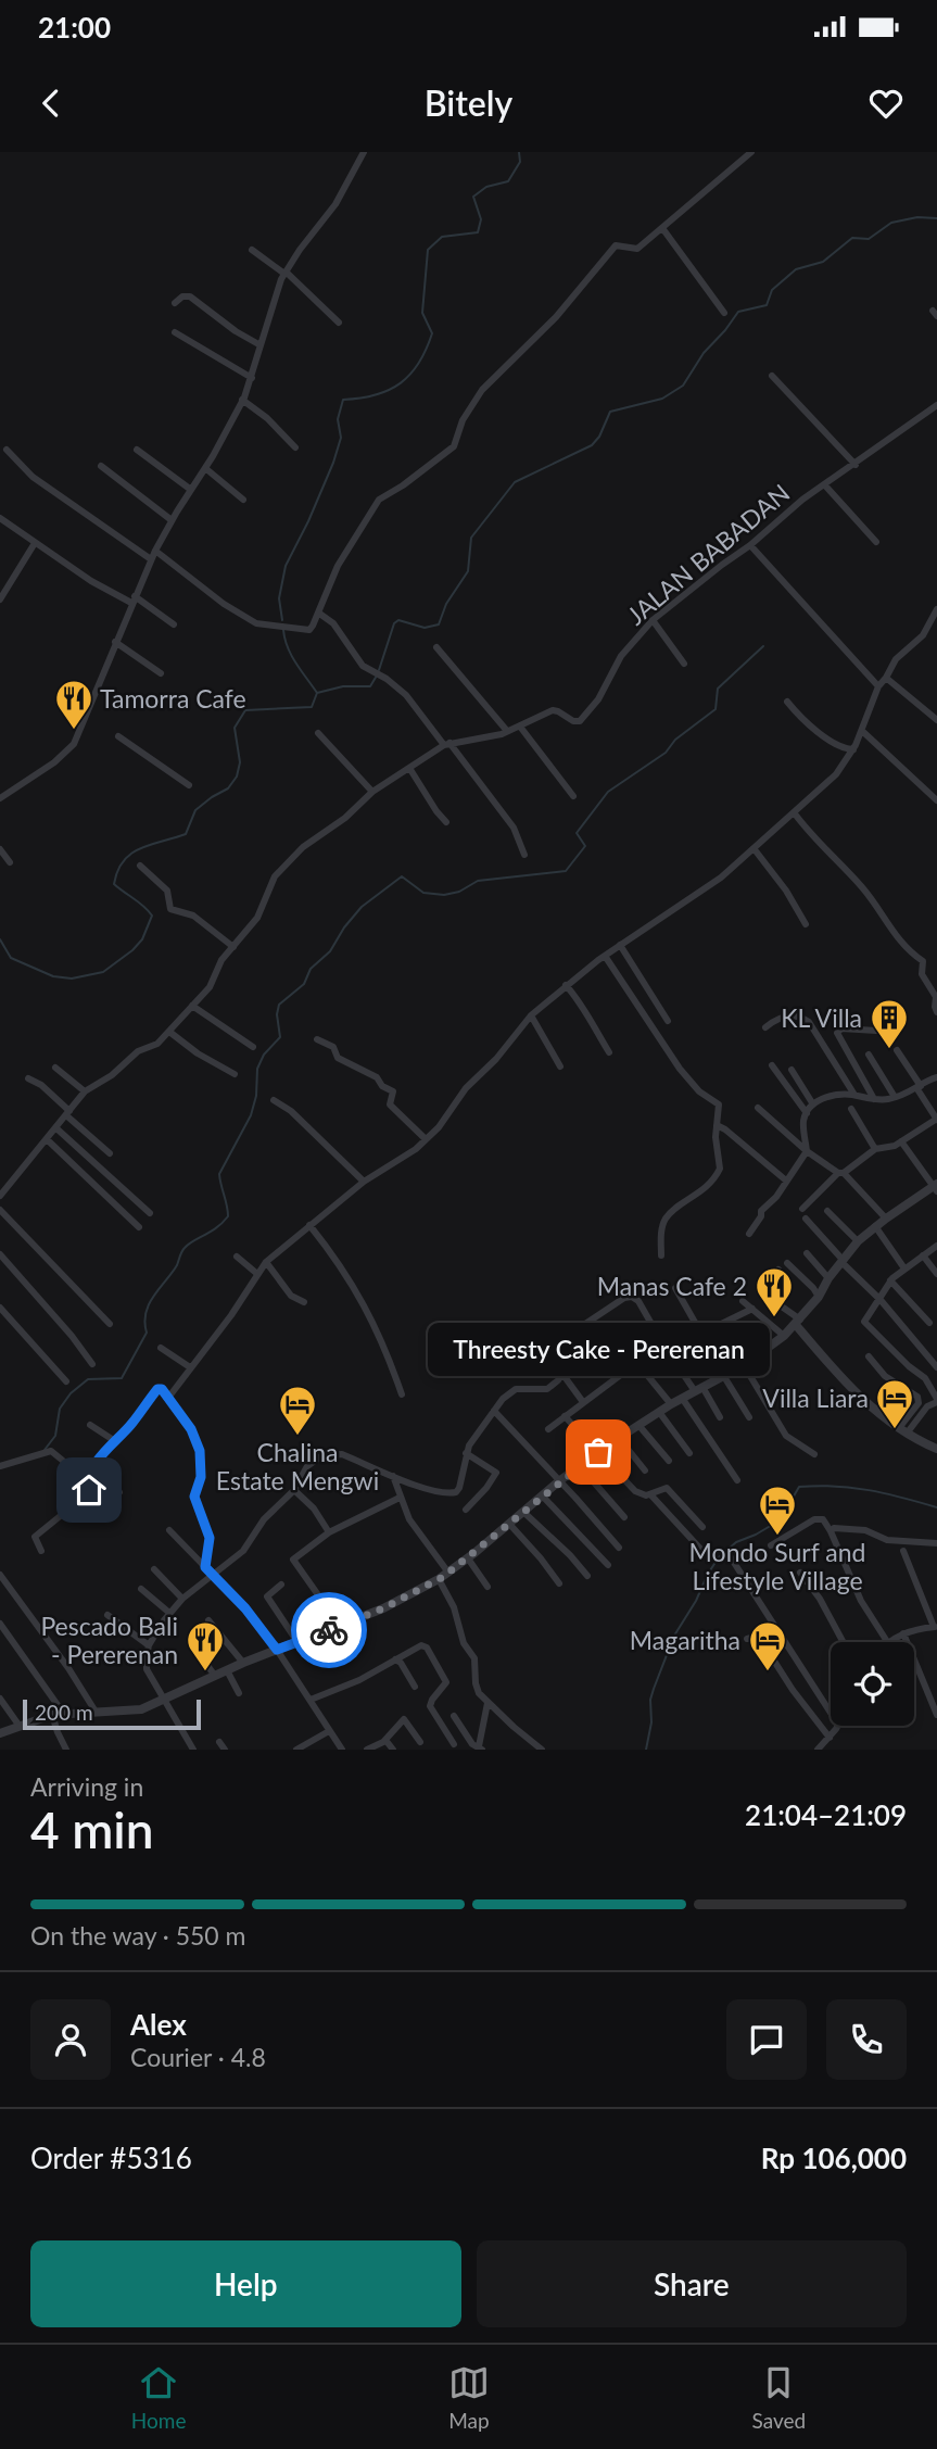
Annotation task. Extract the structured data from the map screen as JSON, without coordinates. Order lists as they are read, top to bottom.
{
  "streets": {
    "street": ["JALAN BABADAN"]
  },
  "places": {
    "restaurant": ["Tamorra Cafe", "Manas Cafe 2", "Pescado Bali - Pererenan"],
    "building": ["KL Villa"],
    "hotel": [
      "Villa Liara",
      "Chalina Estate Mengwi",
      "Mondo Surf and Lifestyle Village",
      "Magaritha"
    ],
    "other": ["Threesty Cake - Pererenan"]
  },
  "scale_bar": "200 m",
  "page": {
    "status": "21:00",
    "header": "Bitely",
    "bubble": "Threesty Cake - Pererenan",
    "scale": "200 m",
    "heading": ["4 min", "Arriving in", "21:04–21:09"],
    "panel": [
      "Alex",
      "Courier · 4.8",
      "Order #5316",
      "Rp 106,000"
    ],
    "bar": "On the way · 550 m",
    "buttons": ["Help", "Share"],
    "tabs": ["Home", "Map", "Saved"]
  }
}
